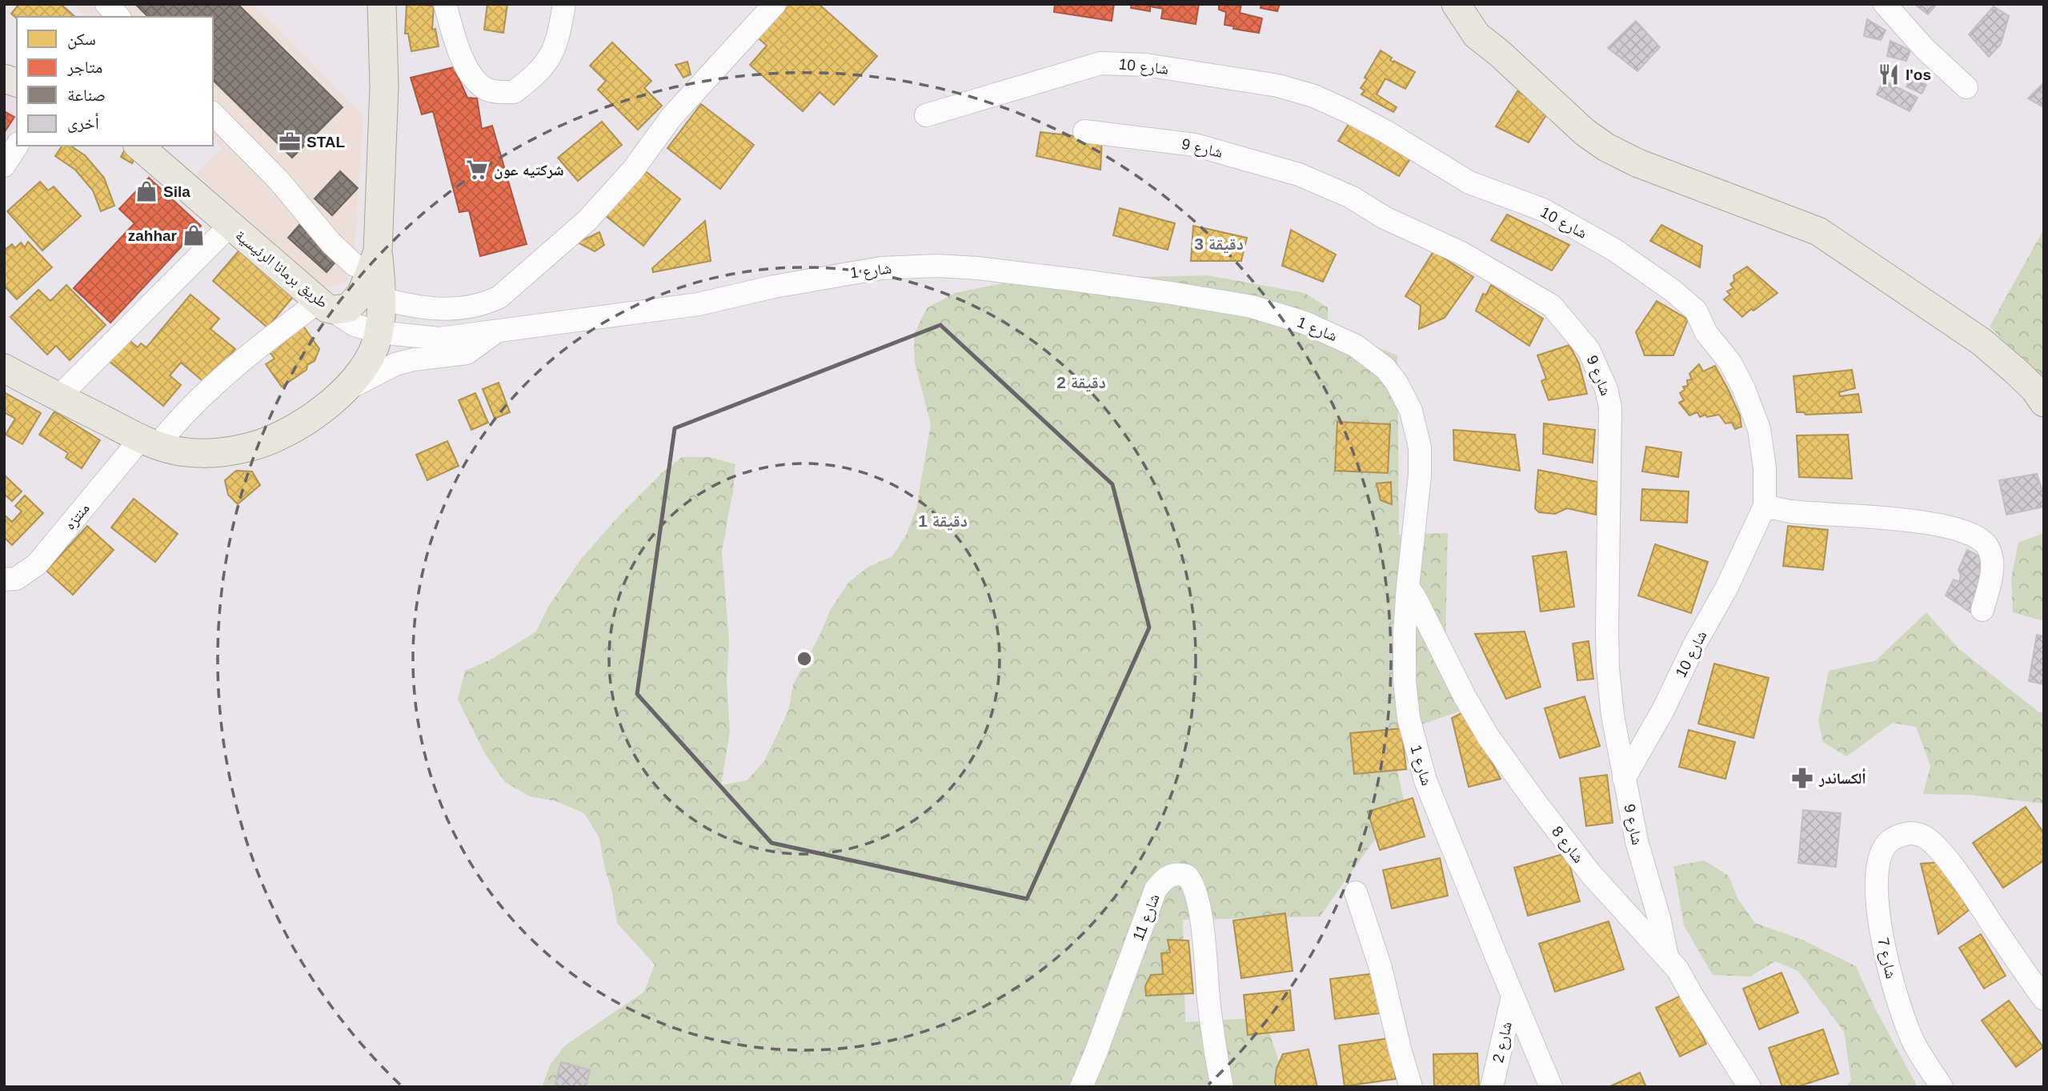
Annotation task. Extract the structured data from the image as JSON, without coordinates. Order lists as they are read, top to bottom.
{
  "streets": {
    "main road": ["طريق برمانا الرئيسية"],
    "street": [
      "شارع 10",
      "شارع 9",
      "شارع 1",
      "منتزه",
      "شارع 8",
      "شارع 11",
      "شارع 7",
      "شارع 2"
    ]
  },
  "crossings": [
    ["شارع 10", "شارع 9"],
    ["شارع 9", "شارع 8"],
    ["طريق برمانا الرئيسية", "شارع 1"],
    ["طريق برمانا الرئيسية", "منتزه"],
    ["شارع 1", "منتزه"],
    ["شارع 1", "شارع 8"],
    ["شارع 1", "شارع 2"]
  ],
  "places": {
    "restaurant": ["l'os"],
    "office": ["STAL"],
    "supermarket": ["شركتيه عون"],
    "shop": ["Sila", "zahhar"],
    "pharmacy": ["ألكساندر"]
  },
  "legend": [
    "سكن",
    "متاجر",
    "صناعة",
    "أخرى"
  ],
  "rings": ["3 دقيقة", "2 دقيقة", "1 دقيقة"]
}
